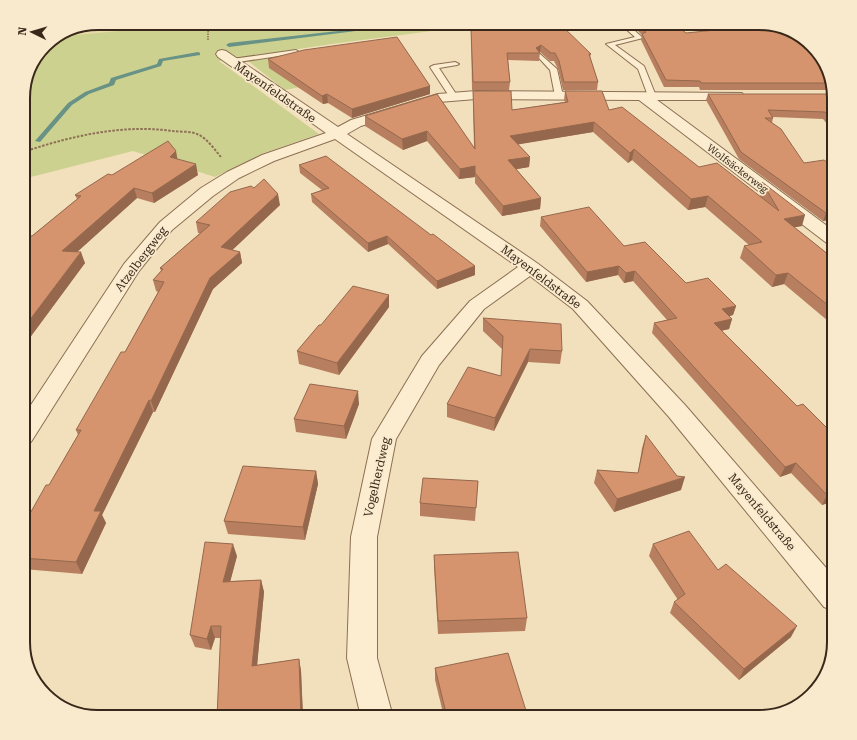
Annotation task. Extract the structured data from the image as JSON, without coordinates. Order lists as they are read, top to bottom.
{
  "streets": {
    "street": [
      "Mayenfeldstraße",
      "Wolfsäckerweg",
      "Atzelbergweg",
      "Vogelherdweg"
    ]
  },
  "crossings": [
    ["Mayenfeldstraße", "Atzelbergweg"],
    ["Mayenfeldstraße", "Vogelherdweg"],
    ["Wolfsäckerweg", "Atzelbergweg"]
  ],
  "north": "left"
}
